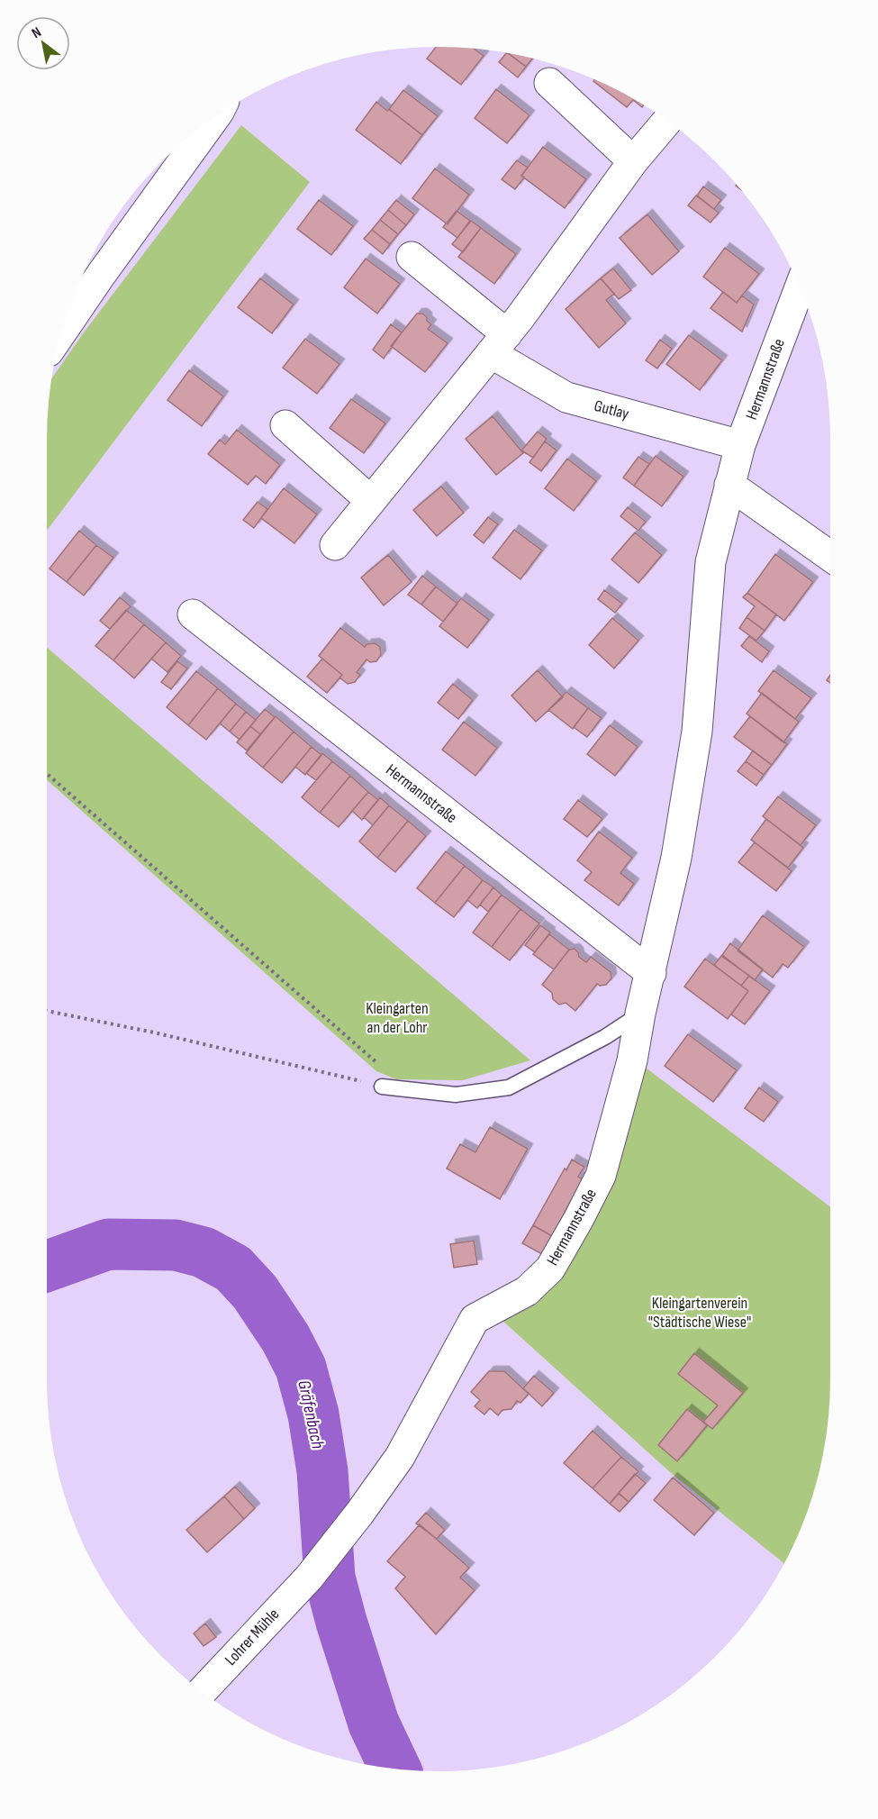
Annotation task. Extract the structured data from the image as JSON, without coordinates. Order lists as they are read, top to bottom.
{
  "streets": {
    "street": ["Hermannstraße", "Gutlay", "Lohrer Mühle"]
  },
  "crossings": [
    ["Hermannstraße", "Gutlay"],
    ["Hermannstraße", "Lohrer Mühle"]
  ],
  "water": ["Gräfenbach"],
  "parks": ["Kleingarten an der Lohr", "Kleingartenverein \"Städtische Wiese\""],
  "north": "top left"
}
